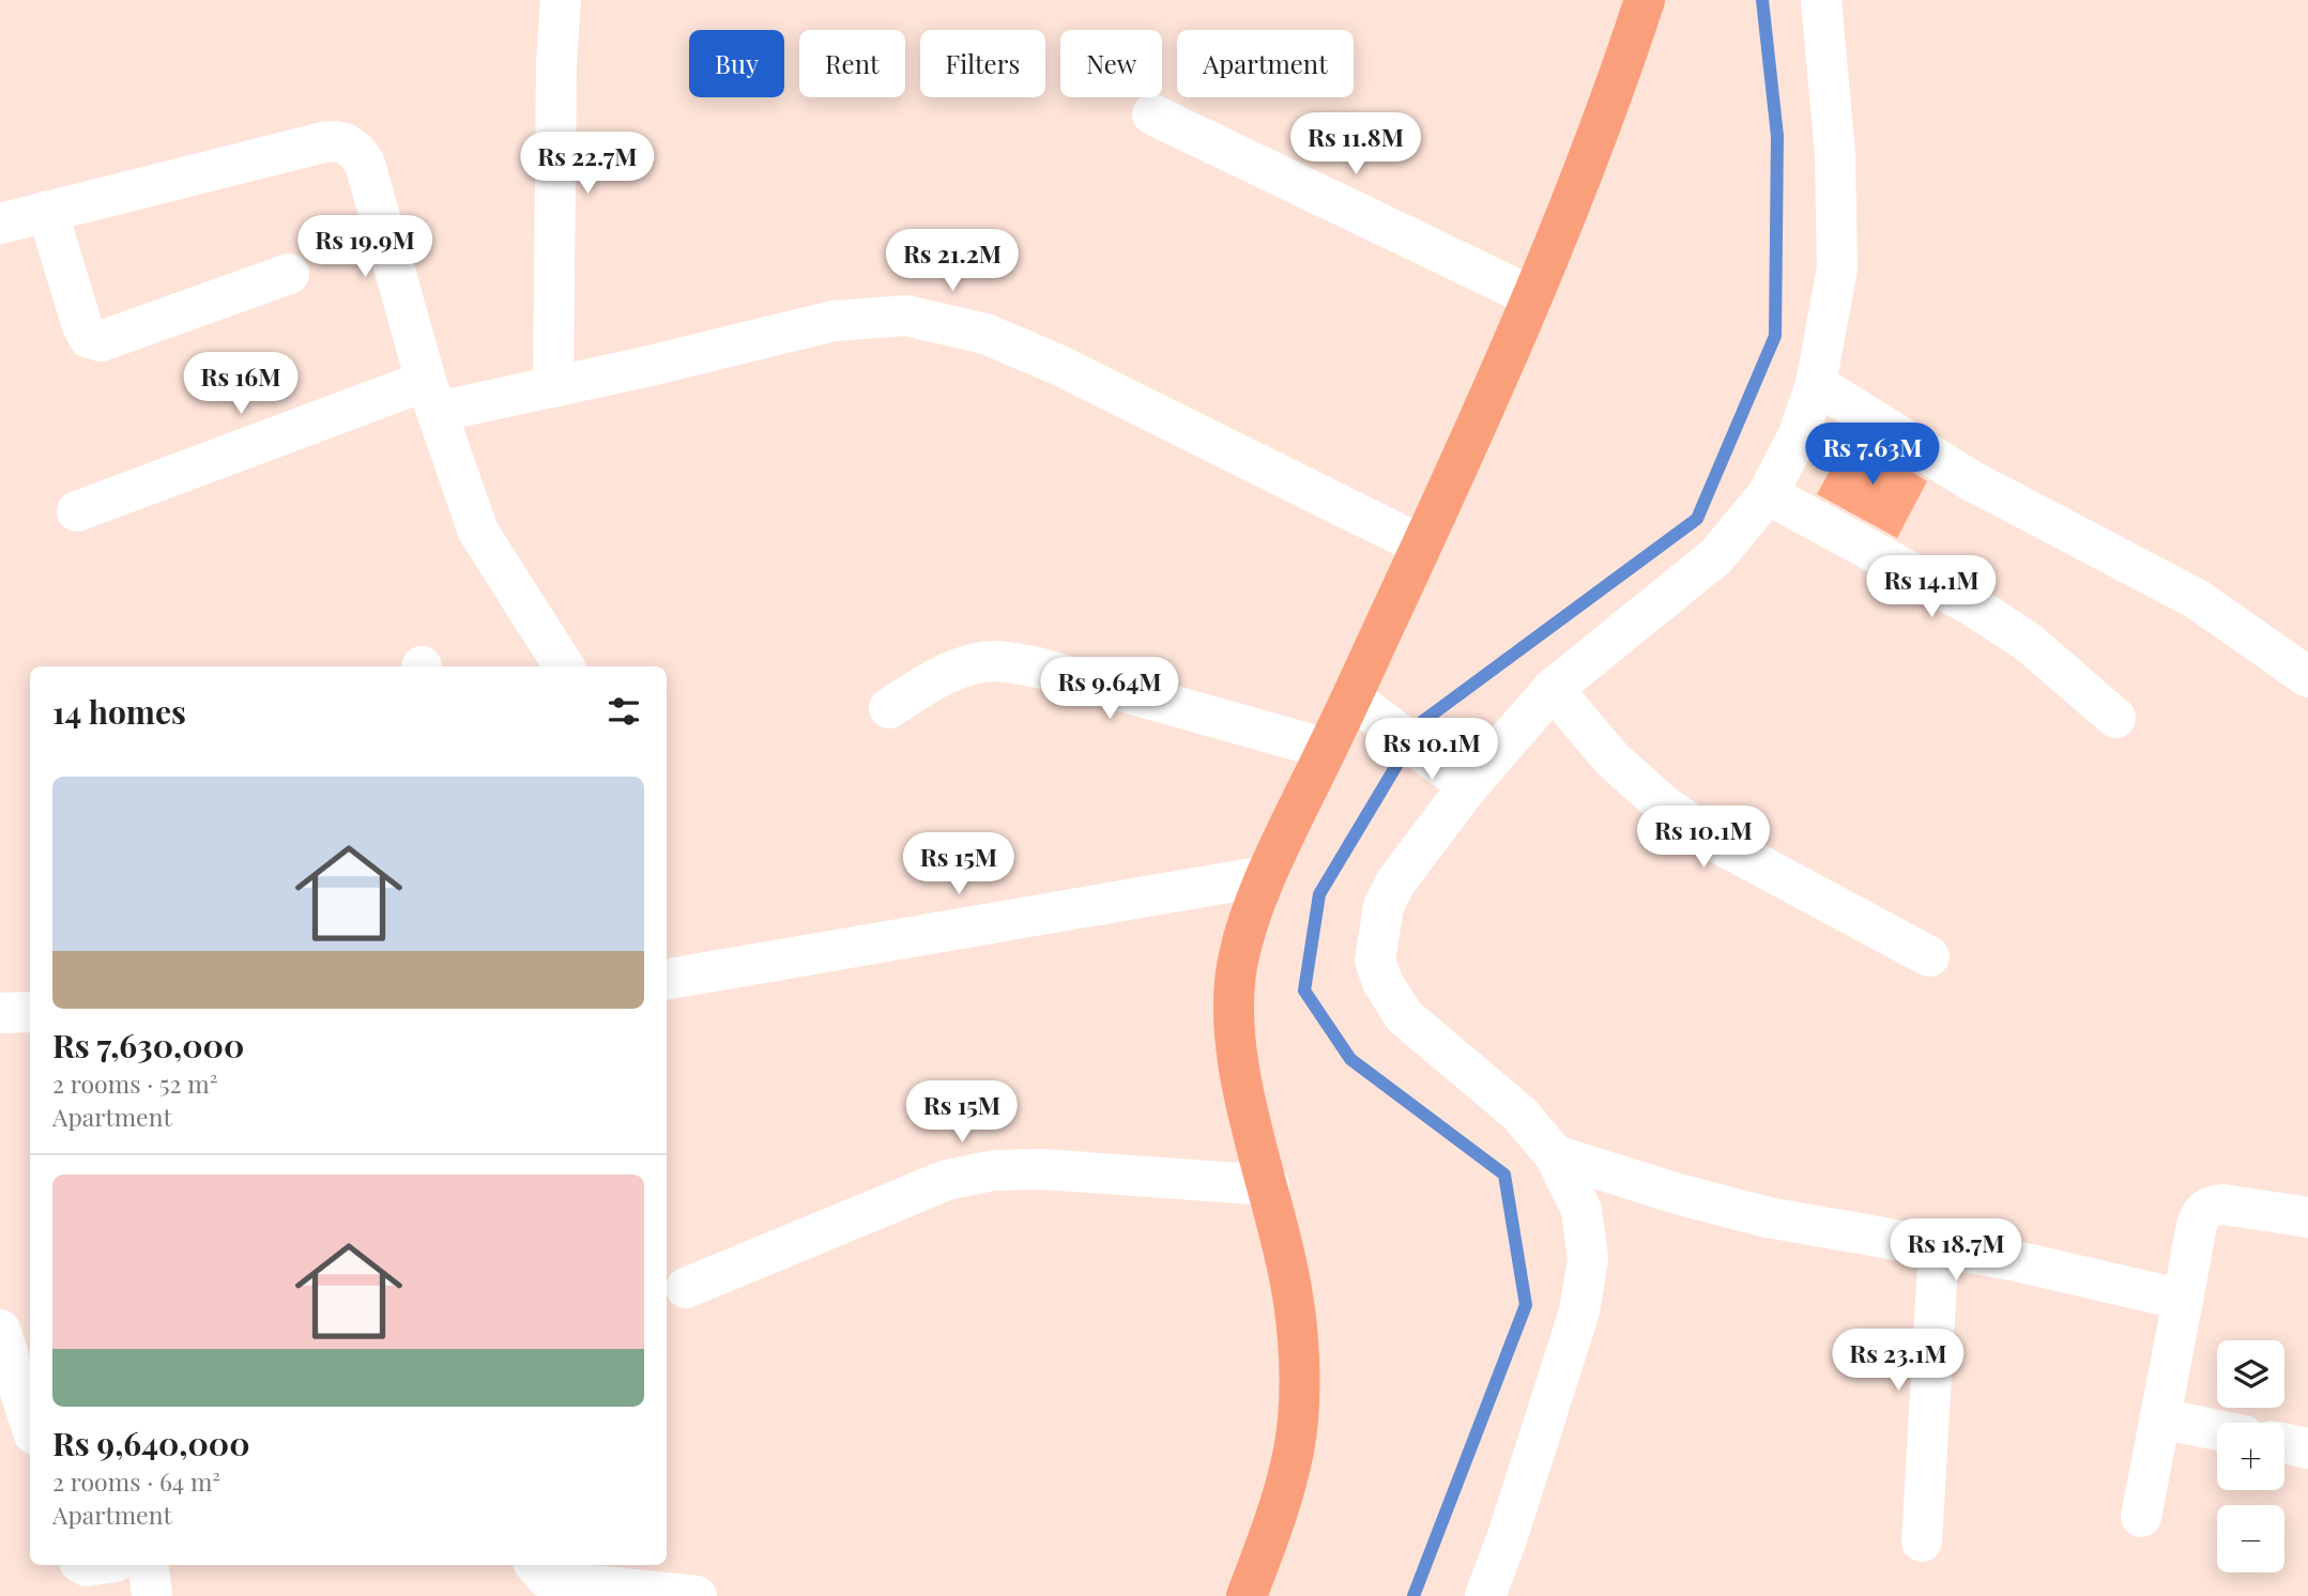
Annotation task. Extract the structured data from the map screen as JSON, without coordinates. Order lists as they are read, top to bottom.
{
  "page": {
    "chip": [
      "Buy",
      "Rent",
      "Filters",
      "New",
      "Apartment"
    ],
    "price": [
      "Rs 11.8M",
      "Rs 22.7M",
      "Rs 19.9M",
      "Rs 21.2M",
      "Rs 16M",
      "Rs 7.63M",
      "Rs 14.1M",
      "Rs 9.64M",
      "Rs 10.1M",
      "Rs 10.1M",
      "Rs 15M",
      "Rs 15M",
      "Rs 18.7M",
      "Rs 23.1M"
    ],
    "heading": "14 homes",
    "list": [
      {
        "name": "Rs 7,630,000",
        "note": "2 rooms · 52 m² · Apartment"
      },
      {
        "name": "Rs 9,640,000",
        "note": "2 rooms · 64 m² · Apartment"
      }
    ],
    "map_buttons": ["+", "−"]
  }
}
